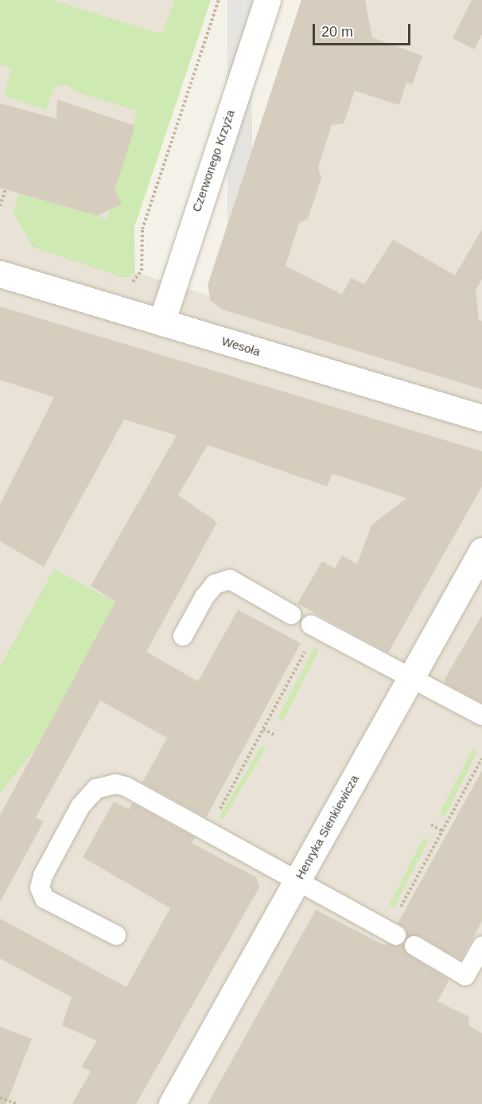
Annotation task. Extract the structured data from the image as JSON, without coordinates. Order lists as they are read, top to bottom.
{
  "streets": {
    "street": ["Czerwonego Krzyża", "Wesoła", "Henryka Sienkiewicza"]
  },
  "crossings": [
    ["Czerwonego Krzyża", "Wesoła"]
  ],
  "scale_bar": "20 m"
}
